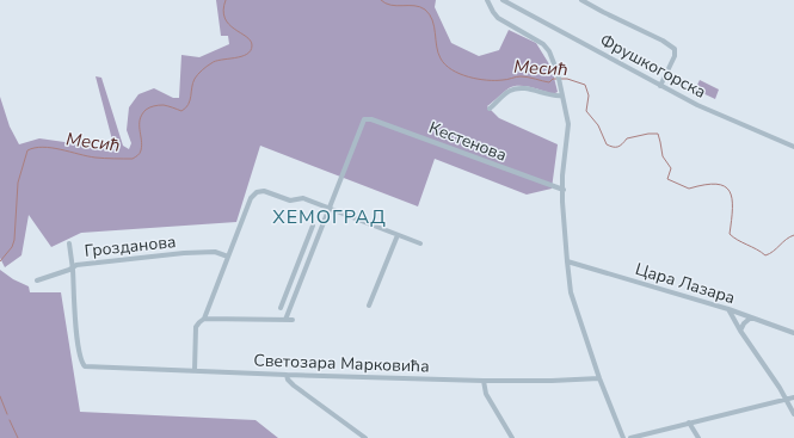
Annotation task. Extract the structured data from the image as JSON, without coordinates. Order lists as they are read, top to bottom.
{
  "streets": {
    "street": [
      "Фрушкогорска",
      "Кестенова",
      "Грозданова",
      "Цара Лазара",
      "Светозара Марковића"
    ]
  },
  "crossings": [
    ["Грозданова", "Светозара Марковића"]
  ],
  "districts": ["ХЕМОГРАД"],
  "water": ["Месић"]
}
